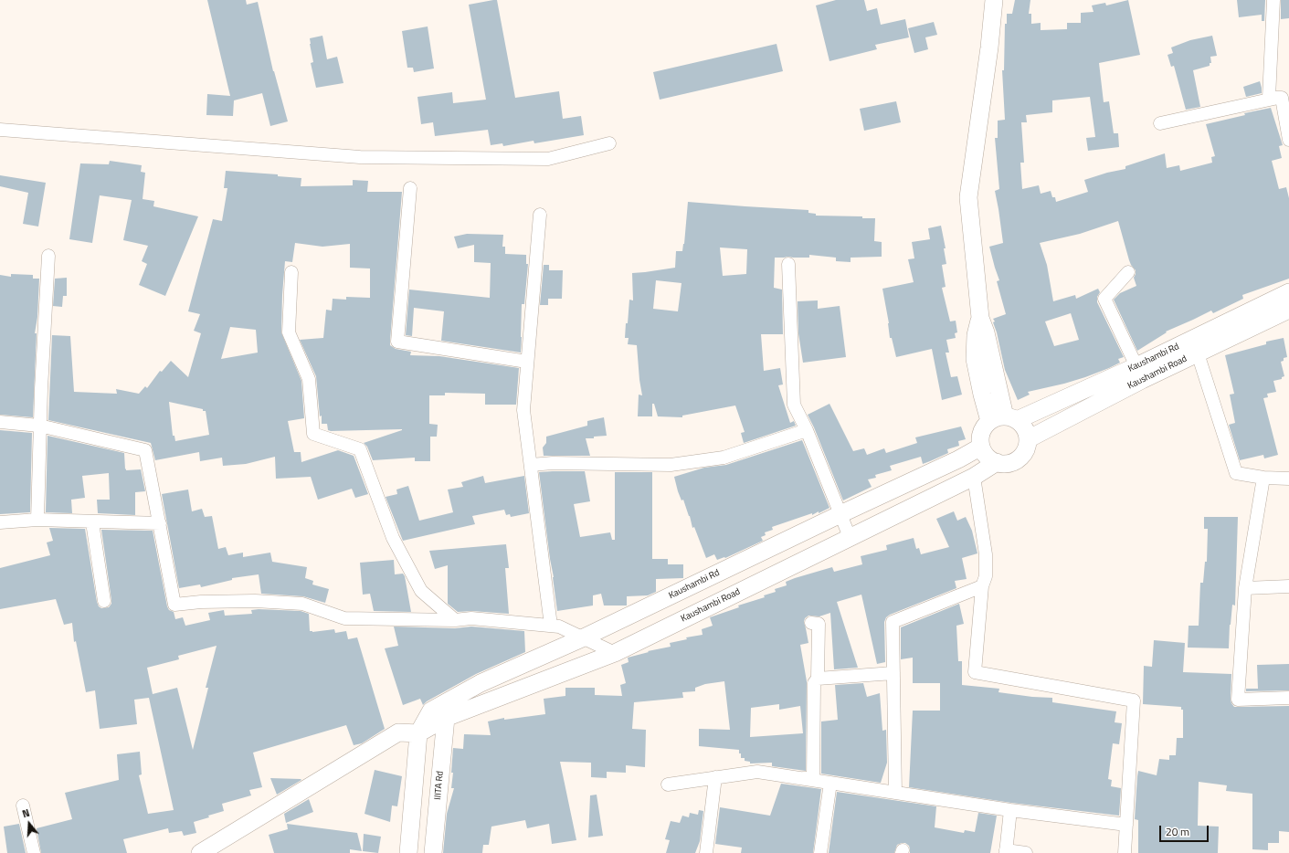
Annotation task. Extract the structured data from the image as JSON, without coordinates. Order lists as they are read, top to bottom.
{
  "streets": {
    "main road": ["Kaushambi Rd", "Kaushambi Road", "IIITA Rd"]
  },
  "crossings": [
    ["Kaushambi Rd", "Kaushambi Road"],
    ["Kaushambi Road", "IIITA Rd"]
  ],
  "scale_bar": "20 m",
  "north": "top"
}
